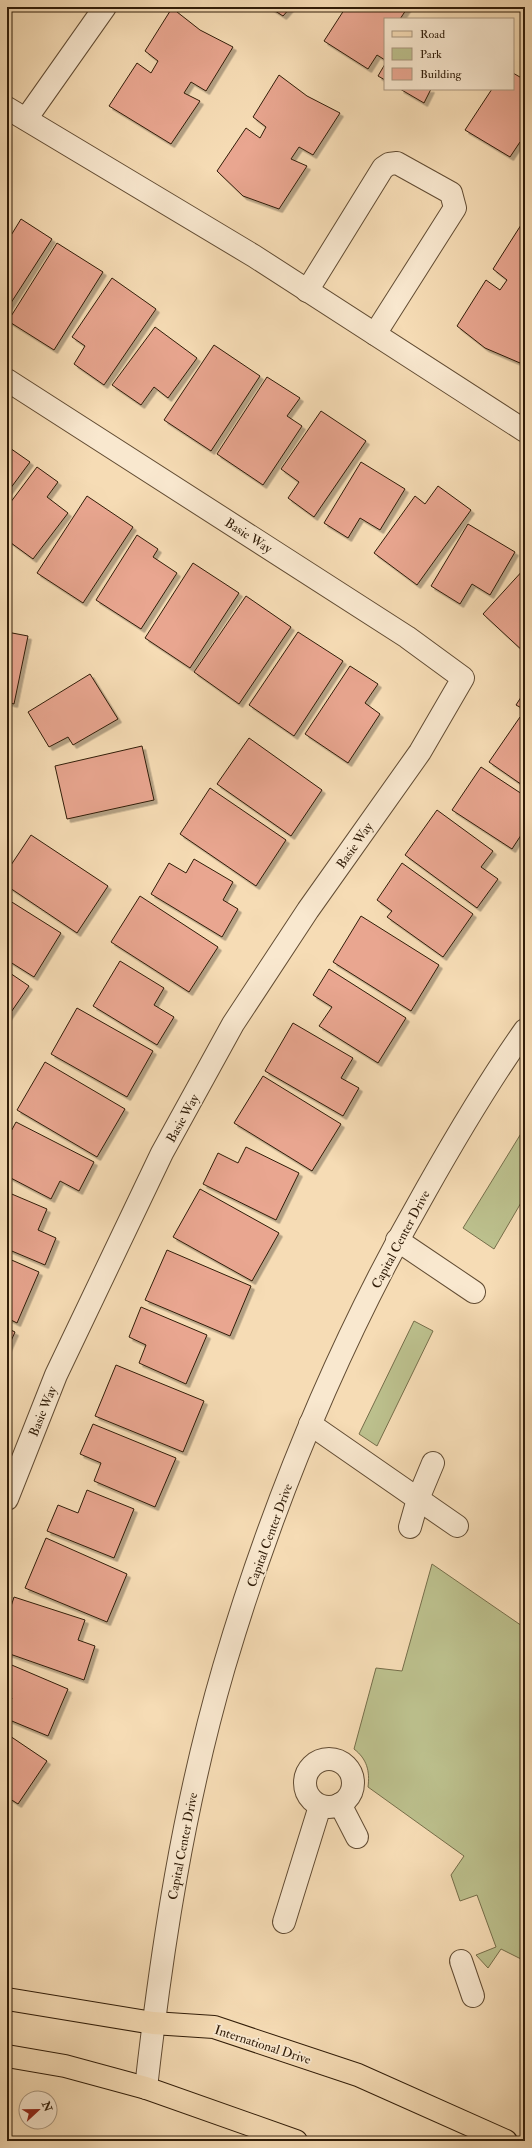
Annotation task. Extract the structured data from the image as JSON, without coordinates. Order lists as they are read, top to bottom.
{
  "streets": {
    "main road": ["International Drive"],
    "street": ["Basie Way", "Capital Center Drive"]
  },
  "crossings": [
    ["Capital Center Drive", "International Drive"]
  ],
  "legend": ["Road", "Park", "Building"],
  "north": "right"
}
